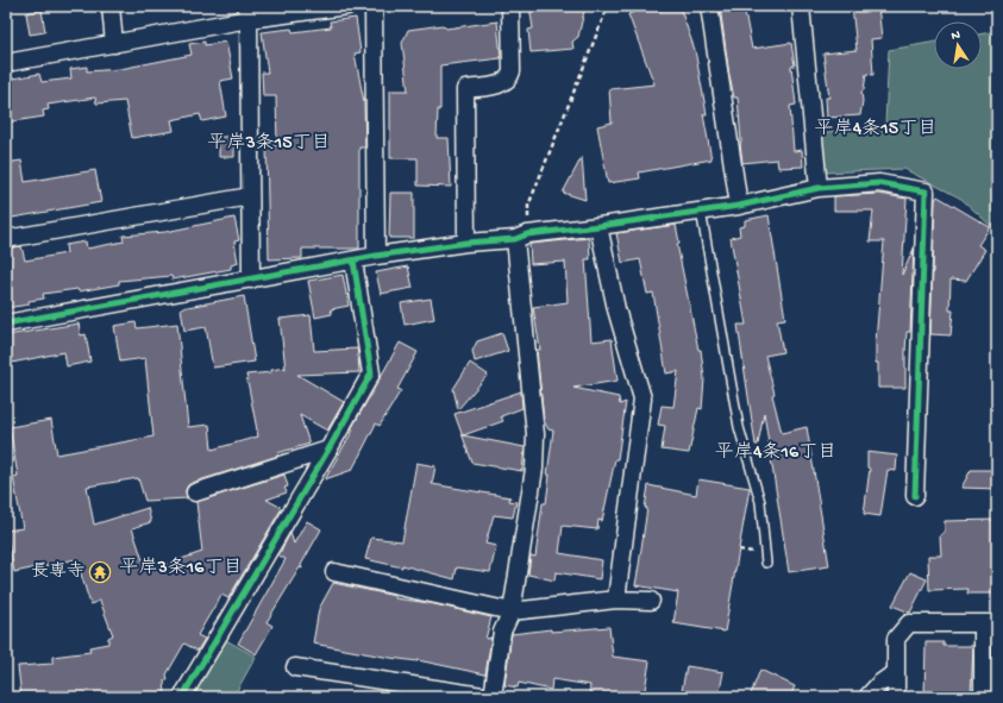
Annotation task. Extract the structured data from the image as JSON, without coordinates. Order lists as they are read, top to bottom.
{
  "districts": [
    "平岸4条15丁目",
    "平岸3条15丁目",
    "平岸4条16丁目",
    "平岸3条16丁目"
  ],
  "places": {
    "temple": ["長専寺"]
  },
  "north": "top"
}
